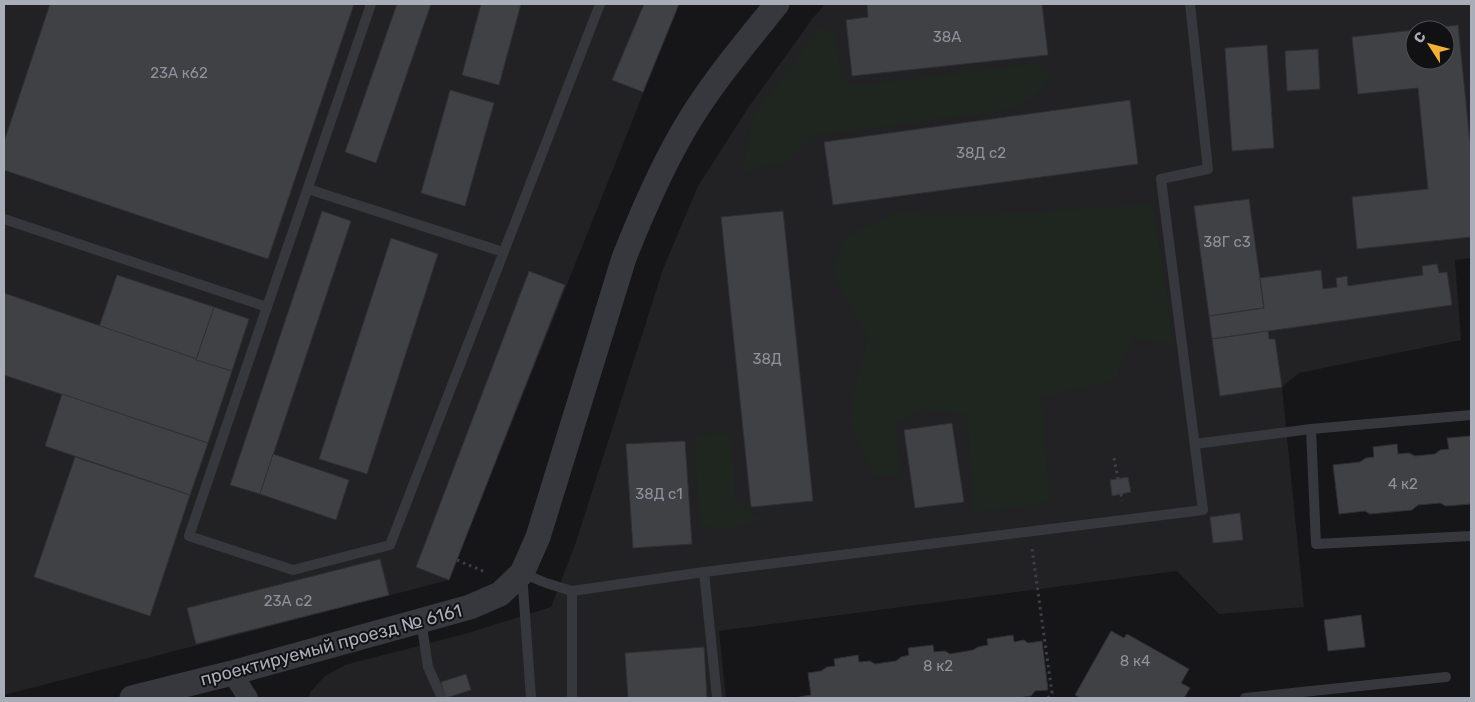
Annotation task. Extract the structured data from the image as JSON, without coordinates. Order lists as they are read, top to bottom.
{
  "streets": {
    "street": ["проектируемый проезд № 6161"]
  },
  "house_numbers": [
    "38А",
    "23А к62",
    "38Д с2",
    "38Г с3",
    "38Д",
    "4 к2",
    "38Д с1",
    "23А с2",
    "8 к4",
    "8 к2"
  ],
  "north": "top left"
}
